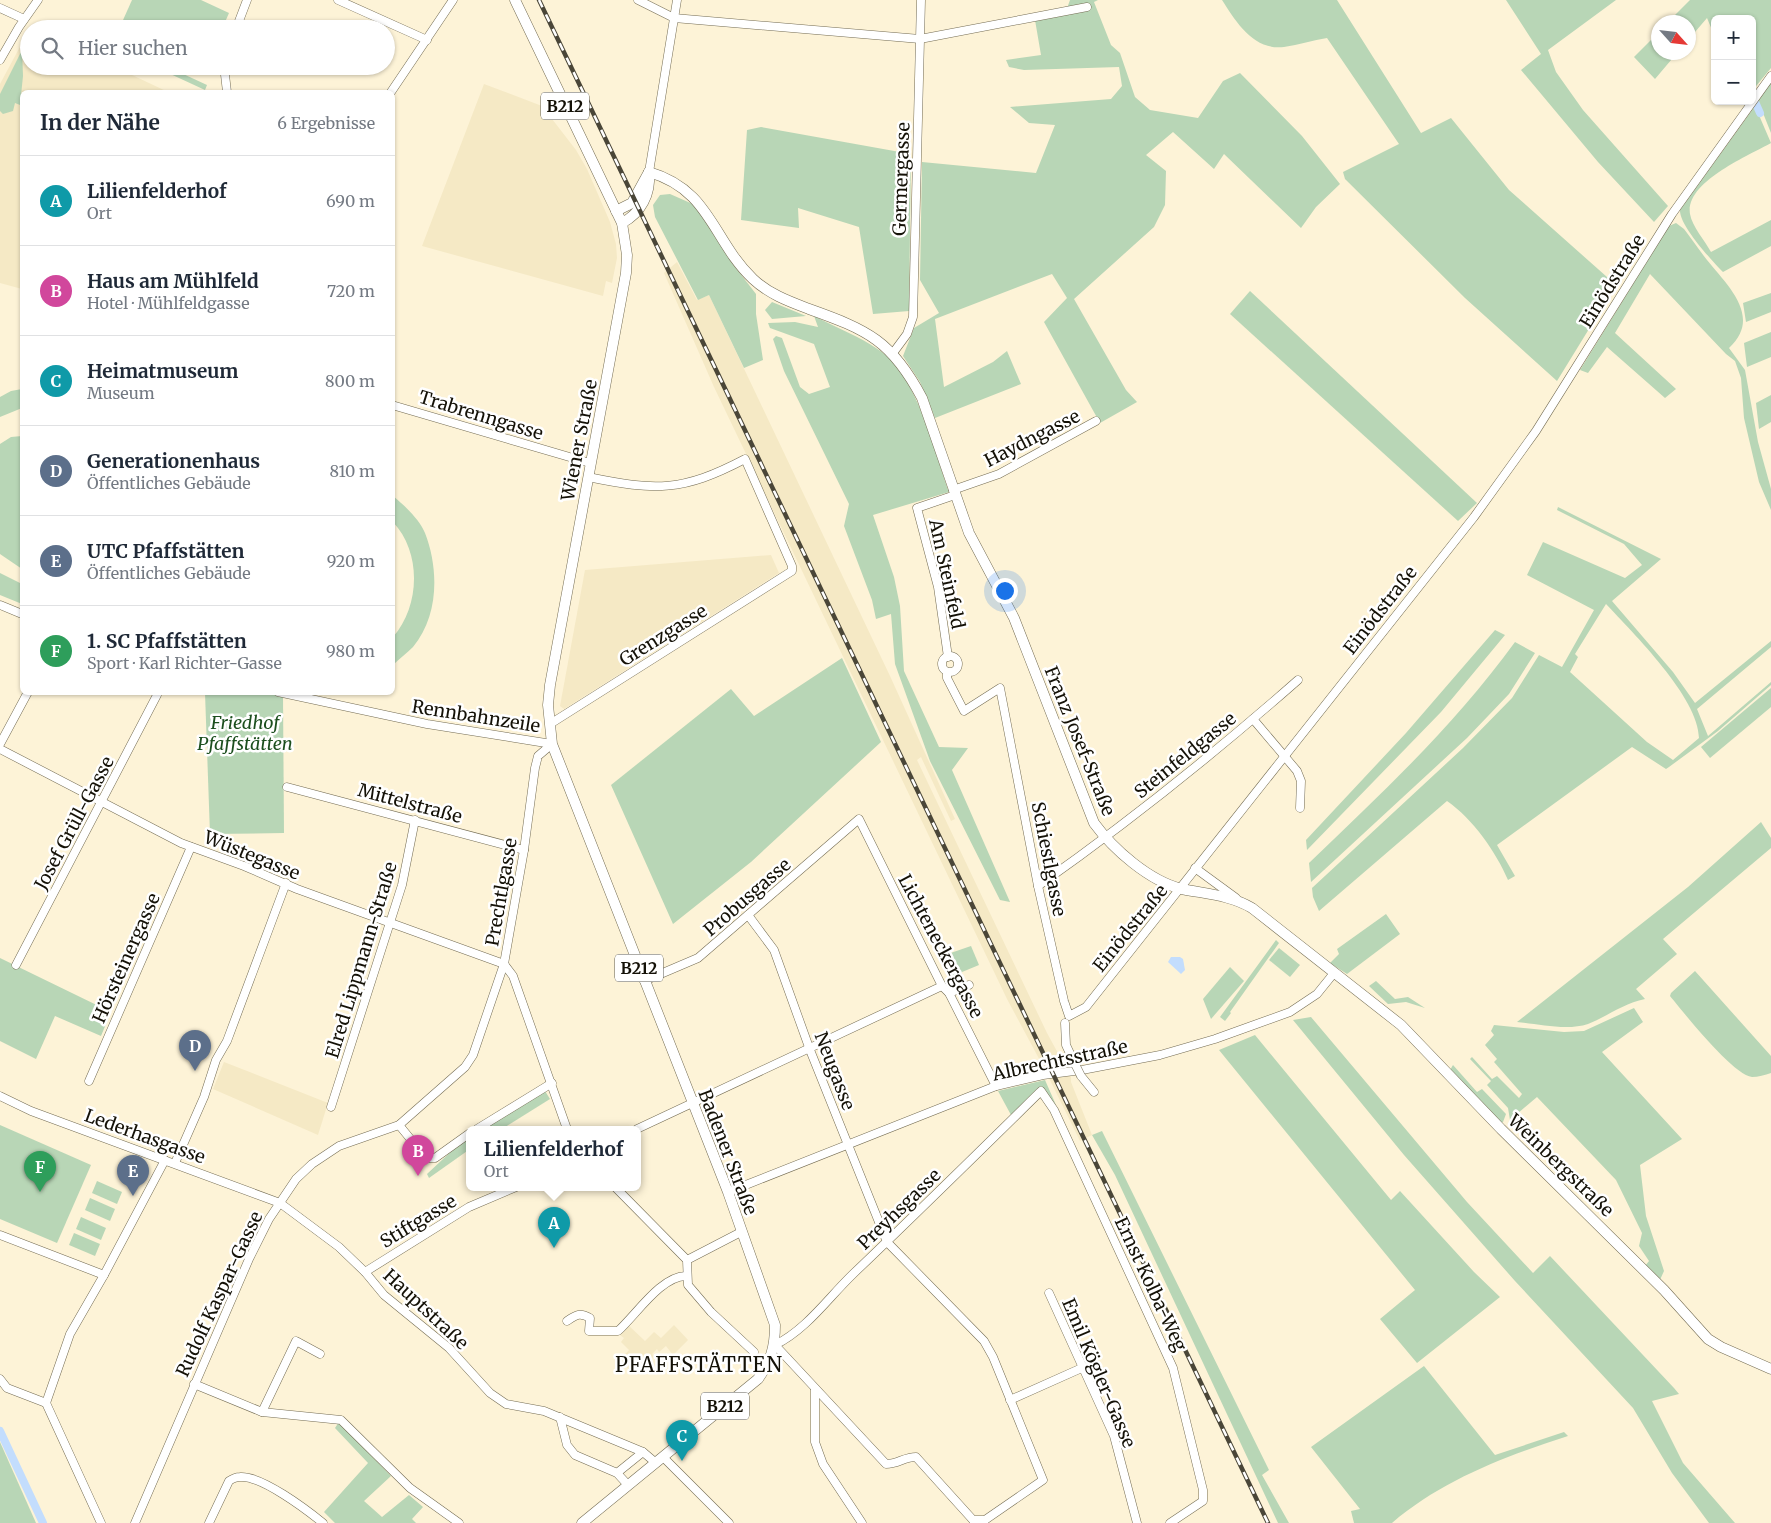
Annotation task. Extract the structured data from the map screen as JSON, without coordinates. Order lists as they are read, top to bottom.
{
  "streets": {
    "main road": [
      "B212",
      "Wiener Straße",
      "Franz Josef-Straße",
      "Badener Straße",
      "Weinbergstraße"
    ],
    "street": [
      "Germergasse",
      "Einödstraße",
      "Trabrenngasse",
      "Haydngasse",
      "Am Steinfeld",
      "Grenzgasse",
      "Rennbahnzeile",
      "Steinfeldgasse",
      "Mittelstraße",
      "Josef Grüll-Gasse",
      "Wüstegasse",
      "Schiestlgasse",
      "Prechtlgasse",
      "Probusgasse",
      "Lichteneckergasse",
      "Hörsteinergasse",
      "Elred Lippmann-Straße",
      "Albrechtsstraße",
      "Neugasse",
      "Lederhasgasse",
      "Preyhsgasse",
      "Stiftgasse",
      "Ernst Kolba-Weg",
      "Rudolf Kaspar-Gasse",
      "Hauptstraße",
      "Emil Kögler-Gasse"
    ]
  },
  "crossings": [
    ["B212", "Wiener Straße"],
    ["Germergasse", "Franz Josef-Straße"],
    ["Einödstraße", "Franz Josef-Straße"],
    ["Einödstraße", "Schiestlgasse"],
    ["Trabrenngasse", "Wiener Straße"],
    ["Haydngasse", "Am Steinfeld"],
    ["Haydngasse", "Franz Josef-Straße"],
    ["Wiener Straße", "Grenzgasse"],
    ["Wiener Straße", "Badener Straße"],
    ["Am Steinfeld", "Franz Josef-Straße"],
    ["Am Steinfeld", "Schiestlgasse"],
    ["Grenzgasse", "Badener Straße"],
    ["Rennbahnzeile", "Prechtlgasse"],
    ["Rennbahnzeile", "Badener Straße"],
    ["Franz Josef-Straße", "Steinfeldgasse"],
    ["Franz Josef-Straße", "Albrechtsstraße"],
    ["Franz Josef-Straße", "Weinbergstraße"],
    ["Steinfeldgasse", "Schiestlgasse"],
    ["Mittelstraße", "Prechtlgasse"],
    ["Mittelstraße", "Elred Lippmann-Straße"],
    ["Josef Grüll-Gasse", "Wüstegasse"],
    ["Wüstegasse", "Prechtlgasse"],
    ["Wüstegasse", "Hörsteinergasse"],
    ["Wüstegasse", "Elred Lippmann-Straße"],
    ["Wüstegasse", "Rudolf Kaspar-Gasse"],
    ["Prechtlgasse", "Badener Straße"],
    ["Prechtlgasse", "Rudolf Kaspar-Gasse"],
    ["Probusgasse", "Lichteneckergasse"],
    ["Probusgasse", "Neugasse"],
    ["Probusgasse", "Badener Straße"],
    ["Lichteneckergasse", "Albrechtsstraße"],
    ["Albrechtsstraße", "Neugasse"],
    ["Albrechtsstraße", "Badener Straße"],
    ["Albrechtsstraße", "Weinbergstraße"],
    ["Neugasse", "Preyhsgasse"],
    ["Lederhasgasse", "Rudolf Kaspar-Gasse"],
    ["Lederhasgasse", "Hauptstraße"],
    ["Badener Straße", "Preyhsgasse"],
    ["Badener Straße", "Hauptstraße"],
    ["Preyhsgasse", "Ernst Kolba-Weg"],
    ["Stiftgasse", "Hauptstraße"],
    ["Rudolf Kaspar-Gasse", "Hauptstraße"]
  ],
  "districts": ["PFAFFSTÄTTEN"],
  "parks": ["Friedhof Pfaffstätten"],
  "north": "bottom right",
  "page": {
    "map_buttons": ["+", "−"],
    "search": "Hier suchen",
    "heading": ["In der Nähe", "6 Ergebnisse"],
    "list": [
      {
        "mark": "A",
        "name": "Lilienfelderhof",
        "note": "Ort",
        "value": "690 m"
      },
      {
        "mark": "B",
        "name": "Haus am Mühlfeld",
        "note": "Hotel · Mühlfeldgasse",
        "value": "720 m"
      },
      {
        "mark": "C",
        "name": "Heimatmuseum",
        "note": "Museum",
        "value": "800 m"
      },
      {
        "mark": "D",
        "name": "Generationenhaus",
        "note": "Öffentliches Gebäude",
        "value": "810 m"
      },
      {
        "mark": "E",
        "name": "UTC Pfaffstätten",
        "note": "Öffentliches Gebäude",
        "value": "920 m"
      },
      {
        "mark": "F",
        "name": "1. SC Pfaffstätten",
        "note": "Sport · Karl Richter-Gasse",
        "value": "980 m"
      }
    ],
    "pins": [
      "D",
      "B",
      "F",
      "E",
      "A",
      "C"
    ],
    "popup": ["Lilienfelderhof", "Ort"]
  }
}
